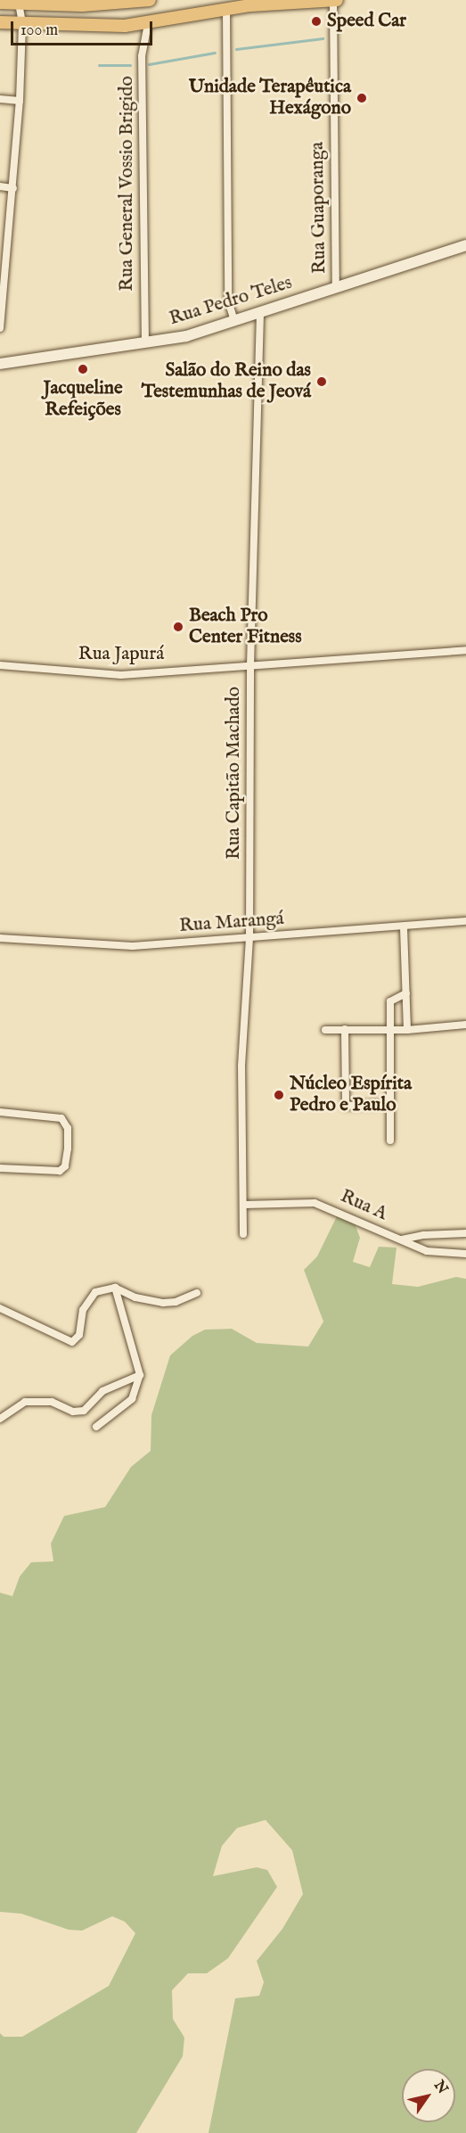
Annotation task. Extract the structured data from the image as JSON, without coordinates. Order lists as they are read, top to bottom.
{
  "streets": {
    "street": [
      "Rua General Vossio Brigido",
      "Rua Guaporanga",
      "Rua Pedro Teles",
      "Rua Japurá",
      "Rua Capitão Machado",
      "Rua Marangá",
      "Rua A"
    ]
  },
  "crossings": [
    ["Rua General Vossio Brigido", "Rua Pedro Teles"],
    ["Rua Guaporanga", "Rua Pedro Teles"],
    ["Rua Pedro Teles", "Rua Capitão Machado"],
    ["Rua Japurá", "Rua Capitão Machado"],
    ["Rua Capitão Machado", "Rua Marangá"],
    ["Rua Capitão Machado", "Rua A"]
  ],
  "places": [
    "Speed Car",
    "Unidade Terapêutica Hexágono",
    "Jacqueline Refeições",
    "Salão do Reino das Testemunhas de Jeová",
    "Beach Pro Center Fitness",
    "Núcleo Espírita Pedro e Paulo"
  ],
  "scale_bar": "100 m",
  "north": "top right"
}
